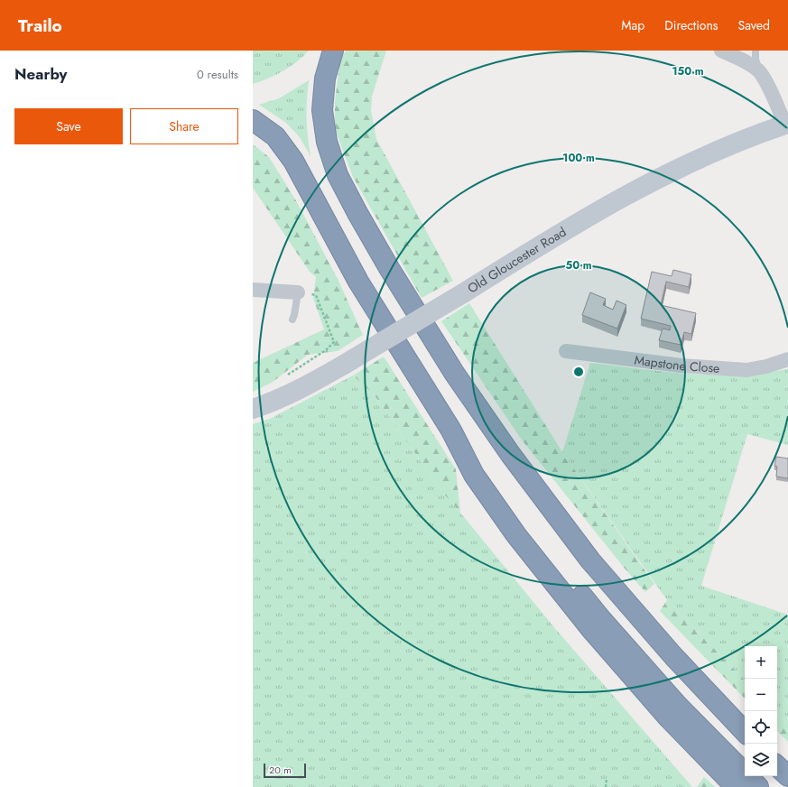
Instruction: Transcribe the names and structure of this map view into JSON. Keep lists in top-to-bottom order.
{
  "streets": {
    "main road": ["Old Gloucester Road"],
    "street": ["Mapstone Close"]
  },
  "scale_bar": "20 m",
  "page": {
    "header": "Trailo",
    "nav": ["Map", "Directions", "Saved"],
    "heading": ["Nearby", "0 results"],
    "buttons": ["Save", "Share"],
    "map_buttons": ["+", "−"],
    "scale": "20 m"
  },
  "rings": ["150 m", "100 m", "50 m"]
}
